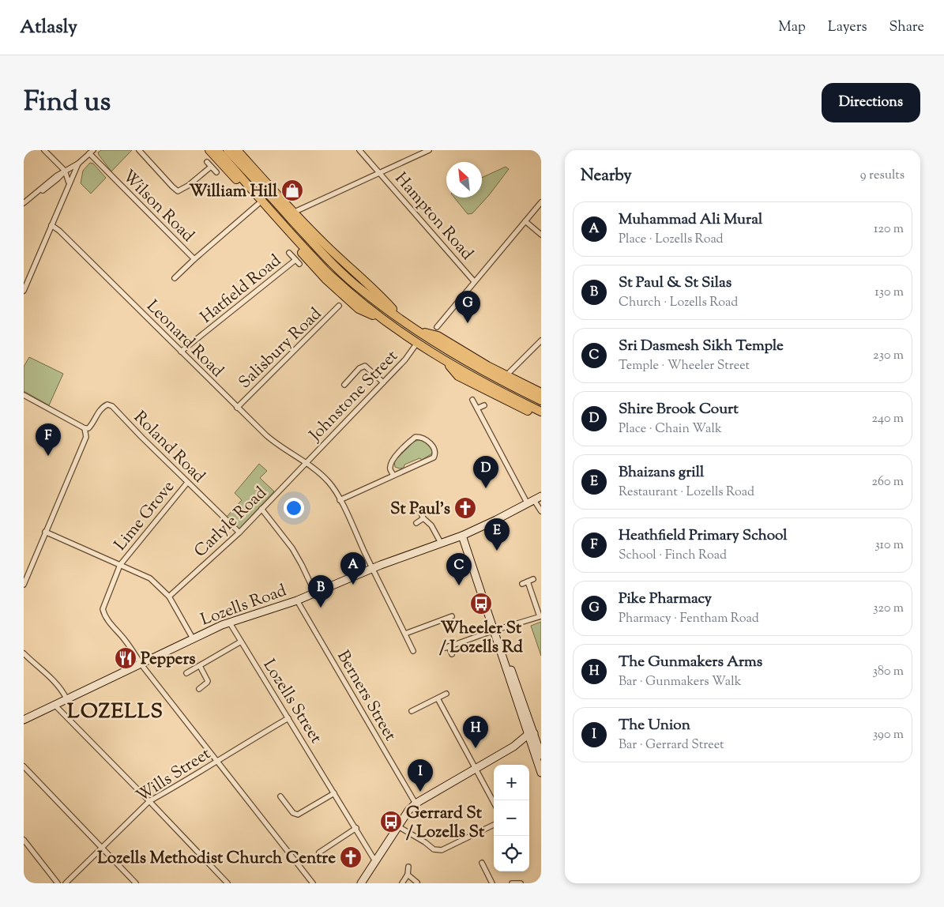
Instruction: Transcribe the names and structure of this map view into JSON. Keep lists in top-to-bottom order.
{
  "streets": {
    "main road": ["Lozells Road"],
    "street": [
      "Wilson Road",
      "Hampton Road",
      "Hatfield Road",
      "Leonard Road",
      "Salisbury Road",
      "Johnstone Street",
      "Roland Road",
      "Lime Grove",
      "Carlyle Road",
      "Berners Street",
      "Lozells Street",
      "Wills Street"
    ]
  },
  "crossings": [
    ["Hatfield Road", "Leonard Road"],
    ["Leonard Road", "Salisbury Road"],
    ["Leonard Road", "Johnstone Street"],
    ["Leonard Road", "Carlyle Road"],
    ["Leonard Road", "Lozells Road"],
    ["Johnstone Street", "Carlyle Road"],
    ["Roland Road", "Lime Grove"],
    ["Roland Road", "Carlyle Road"],
    ["Lime Grove", "Lozells Road"],
    ["Lozells Road", "Berners Street"],
    ["Lozells Road", "Lozells Street"],
    ["Lozells Street", "Wills Street"]
  ],
  "districts": ["LOZELLS"],
  "places": {
    "shop": ["William Hill"],
    "church": ["St Paul's", "Lozells Methodist Church Centre"],
    "bus stop": ["Wheeler St / Lozells Rd", "Gerrard St / Lozells St"],
    "restaurant": ["Peppers"]
  },
  "north": "top left",
  "page": {
    "header": "Atlasly",
    "nav": ["Map", "Layers", "Share"],
    "title": "Find us",
    "buttons": "Directions",
    "heading": ["Nearby", "9 results"],
    "list": [
      {
        "mark": "A",
        "name": "Muhammad Ali Mural",
        "note": "Place · Lozells Road",
        "value": "120 m"
      },
      {
        "mark": "B",
        "name": "St Paul & St Silas",
        "note": "Church · Lozells Road",
        "value": "130 m"
      },
      {
        "mark": "C",
        "name": "Sri Dasmesh Sikh Temple",
        "note": "Temple · Wheeler Street",
        "value": "230 m"
      },
      {
        "mark": "D",
        "name": "Shire Brook Court",
        "note": "Place · Chain Walk",
        "value": "240 m"
      },
      {
        "mark": "E",
        "name": "Bhaizans grill",
        "note": "Restaurant · Lozells Road",
        "value": "260 m"
      },
      {
        "mark": "F",
        "name": "Heathfield Primary School",
        "note": "School · Finch Road",
        "value": "310 m"
      },
      {
        "mark": "G",
        "name": "Pike Pharmacy",
        "note": "Pharmacy · Fentham Road",
        "value": "320 m"
      },
      {
        "mark": "H",
        "name": "The Gunmakers Arms",
        "note": "Bar · Gunmakers Walk",
        "value": "380 m"
      },
      {
        "mark": "I",
        "name": "The Union",
        "note": "Bar · Gerrard Street",
        "value": "390 m"
      }
    ],
    "pins": [
      "G",
      "F",
      "D",
      "E",
      "A",
      "C",
      "B",
      "H",
      "I"
    ],
    "map_buttons": ["+", "−"]
  }
}
